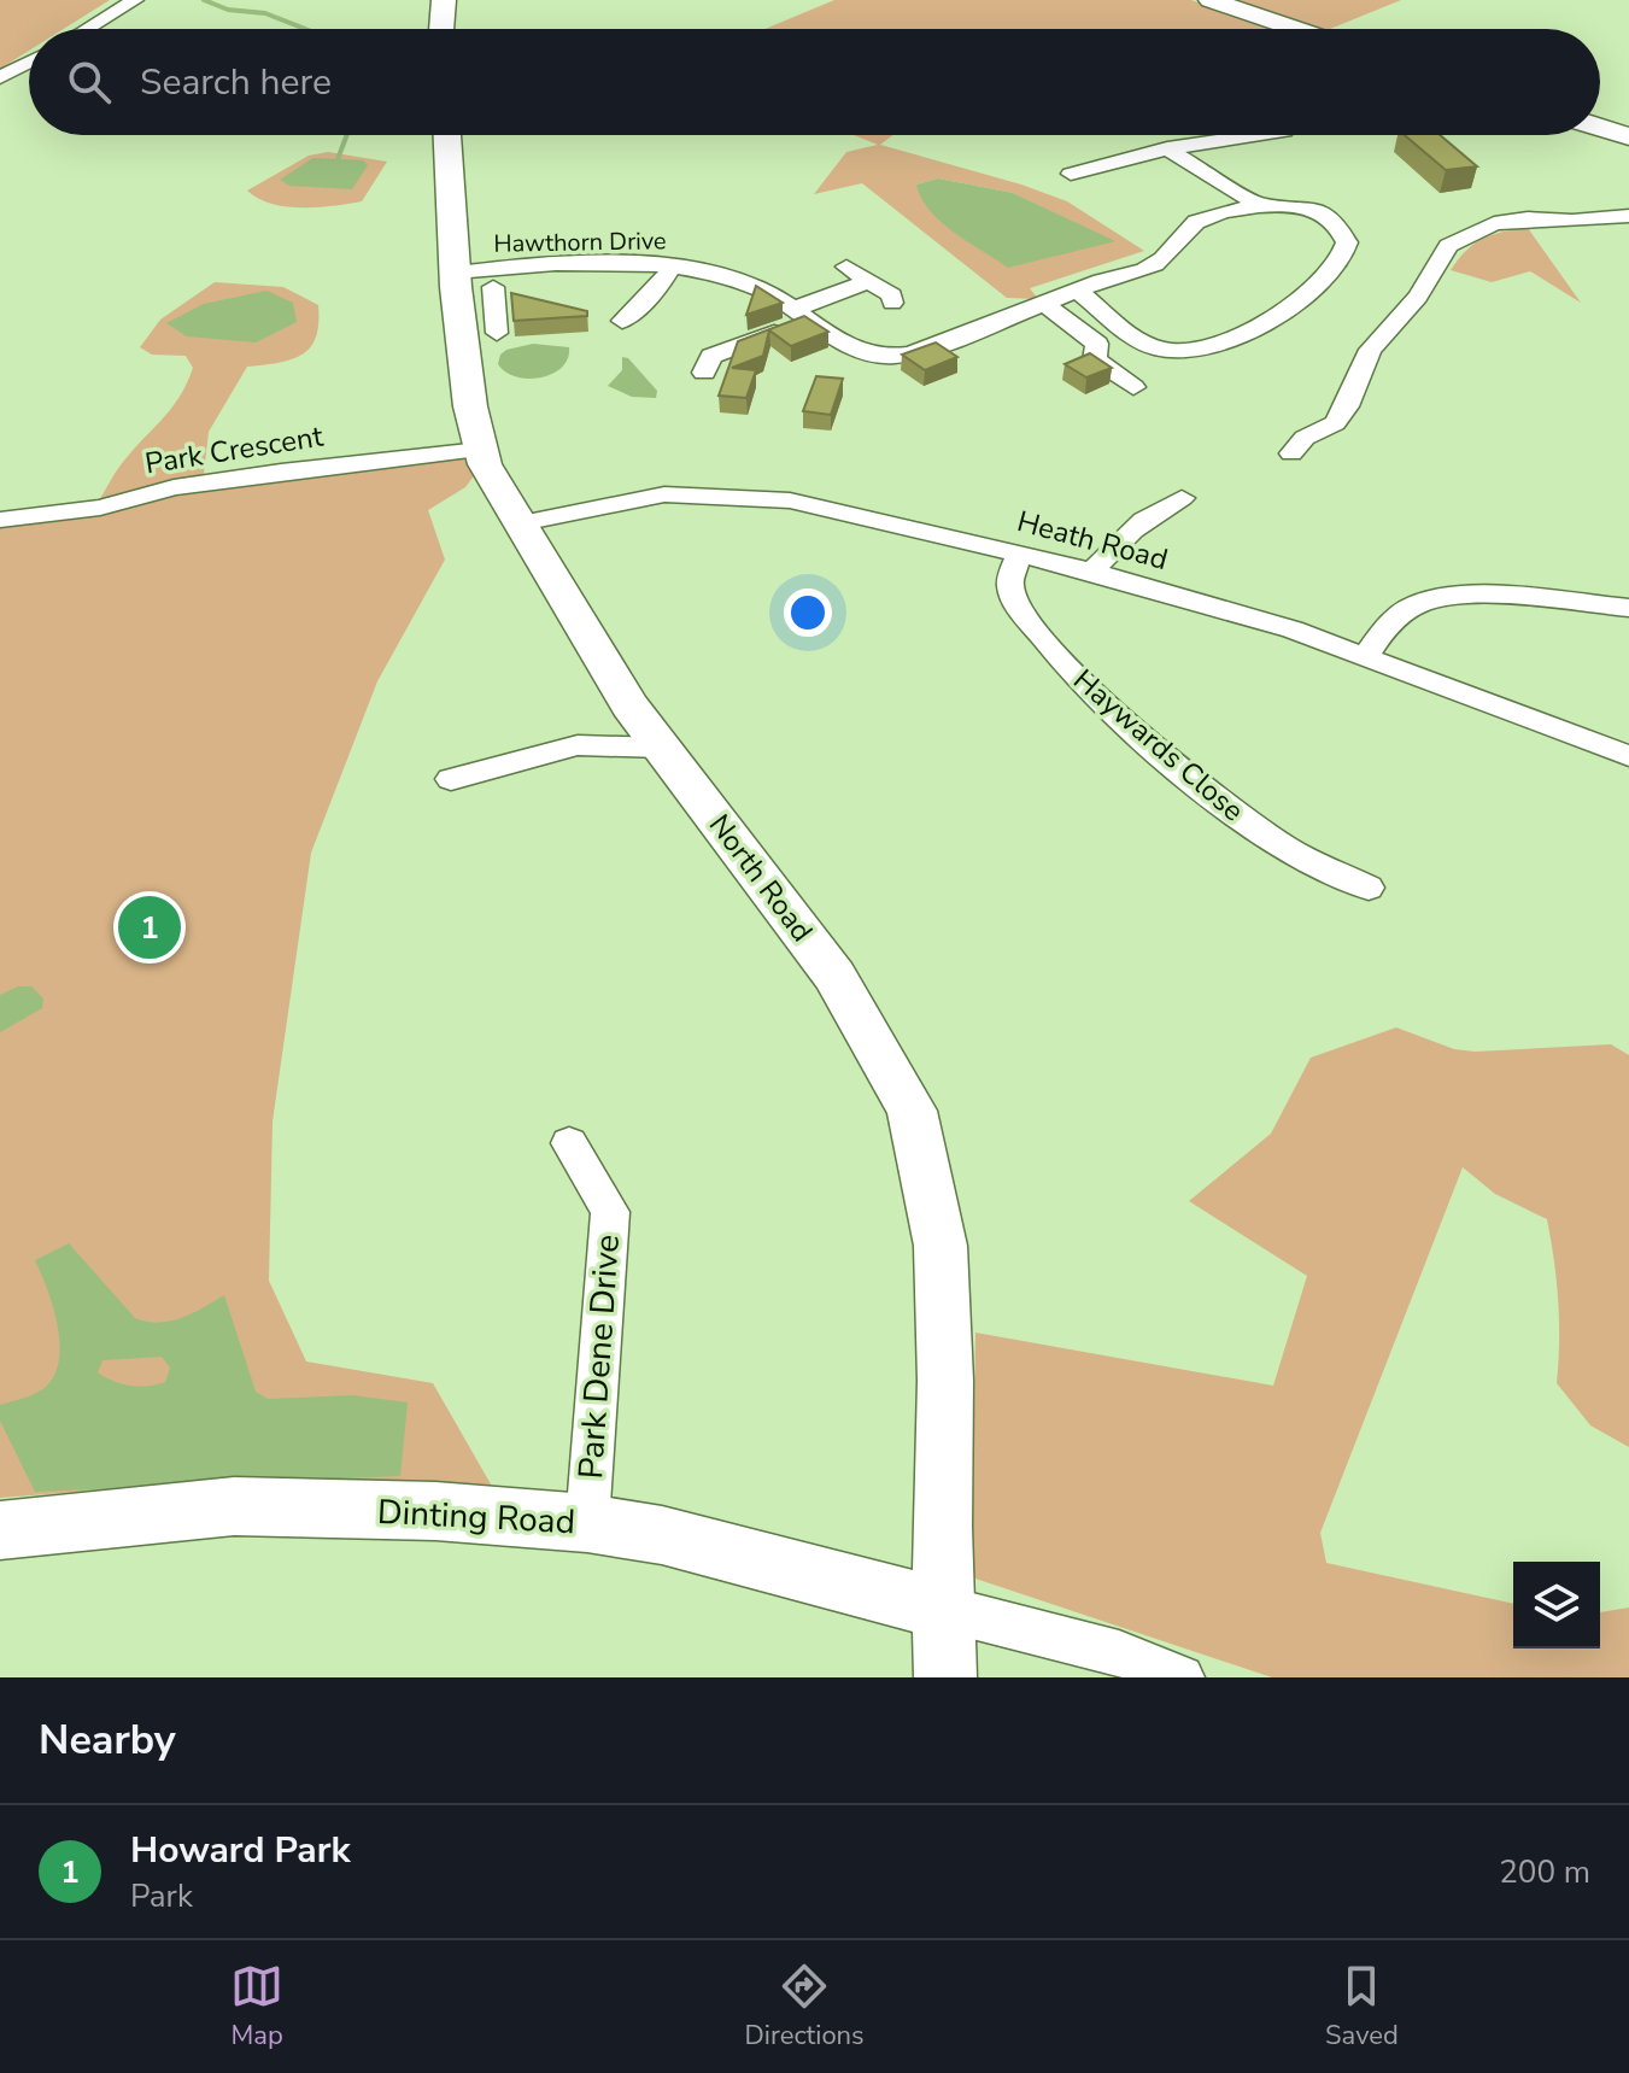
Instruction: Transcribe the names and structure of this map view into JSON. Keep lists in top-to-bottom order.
{
  "streets": {
    "street": [
      "Hawthorn Drive",
      "Park Crescent",
      "Heath Road",
      "Haywards Close",
      "North Road",
      "Park Dene Drive",
      "Dinting Road"
    ]
  },
  "crossings": [
    ["Hawthorn Drive", "North Road"],
    ["Park Crescent", "North Road"],
    ["Heath Road", "Haywards Close"],
    ["Heath Road", "North Road"],
    ["North Road", "Dinting Road"],
    ["Park Dene Drive", "Dinting Road"]
  ],
  "page": {
    "search": "Search here",
    "pins": "1",
    "heading": "Nearby",
    "list": [
      {
        "mark": "1",
        "name": "Howard Park",
        "note": "Park",
        "value": "200 m"
      }
    ],
    "nav": ["Map", "Directions", "Saved"]
  }
}
